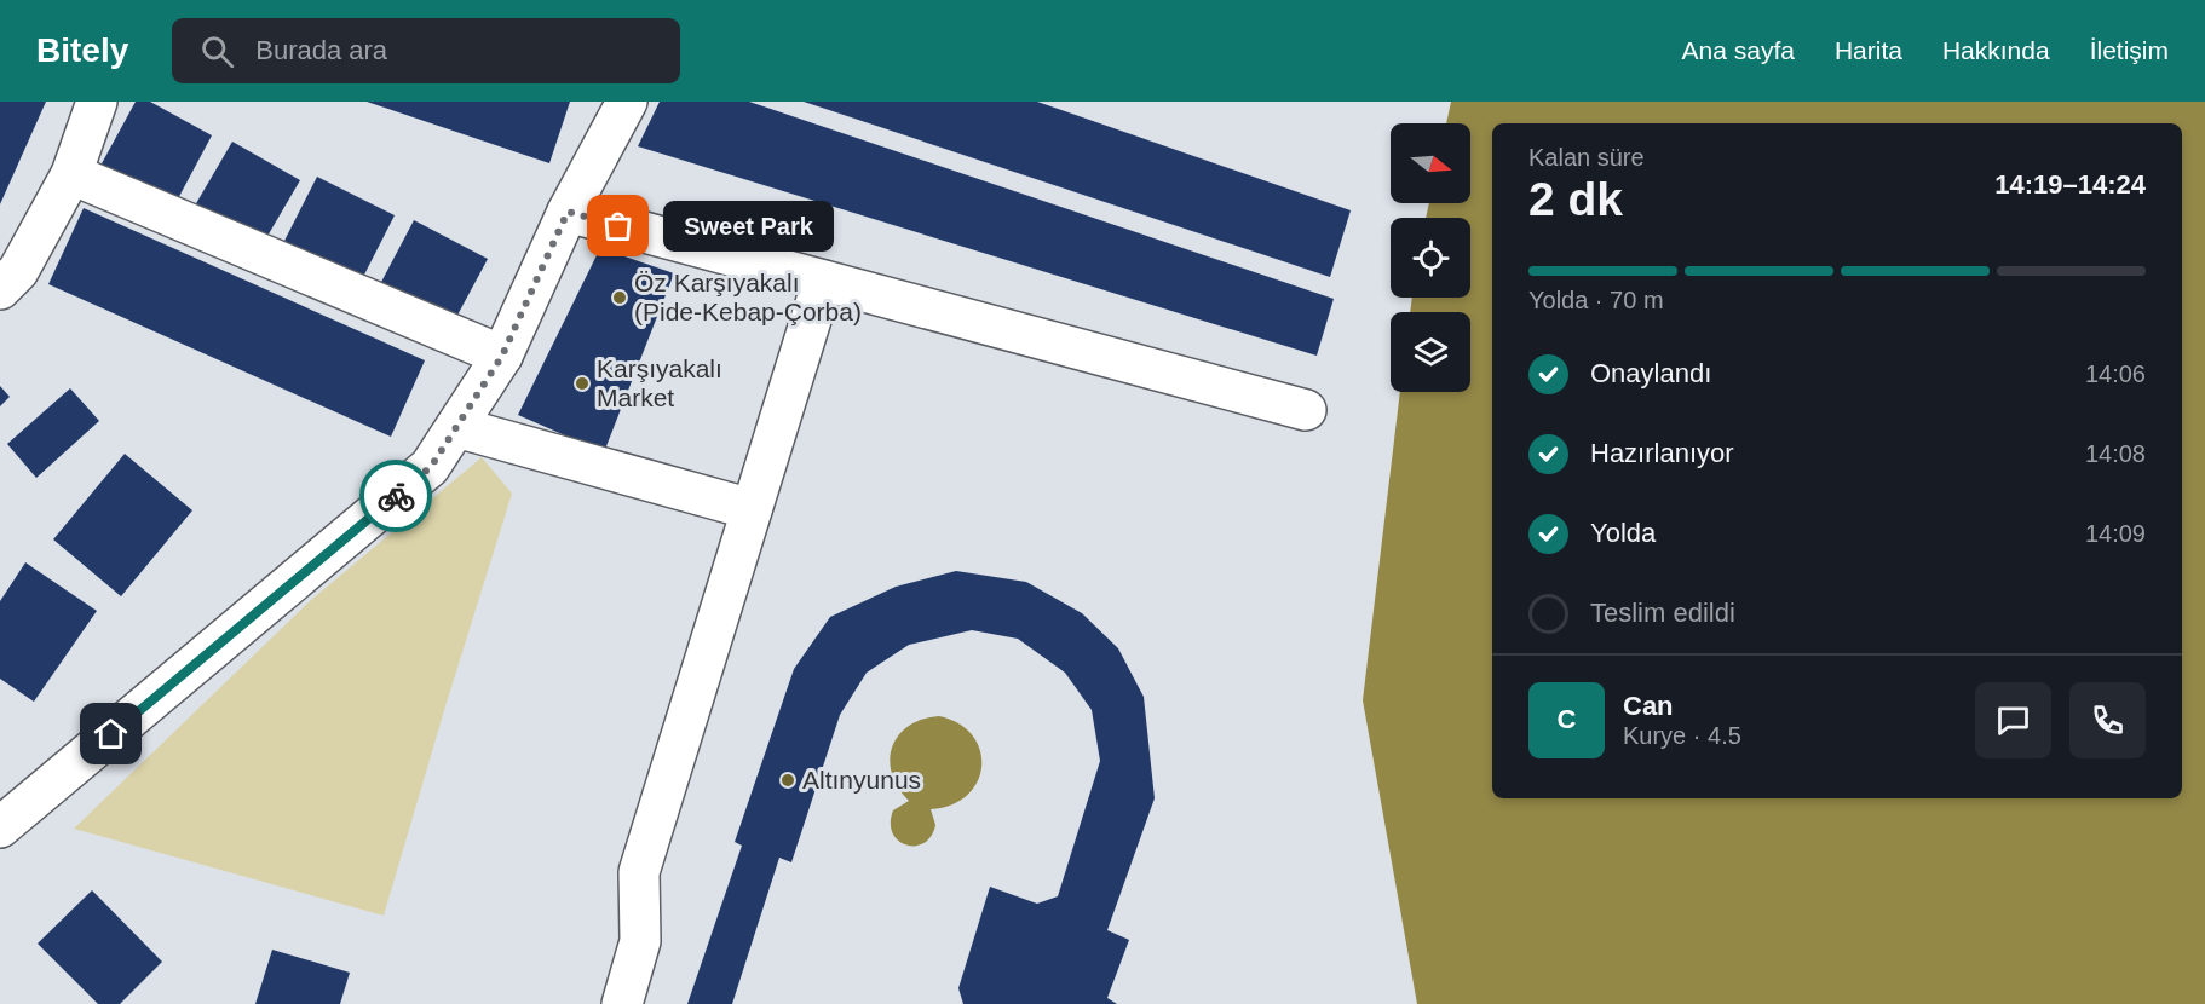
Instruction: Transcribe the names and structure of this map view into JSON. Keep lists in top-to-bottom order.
{
  "places": [
    "Sweet Park",
    "Öz Karşıyakalı (Pide-Kebap-Çorba)",
    "Karşıyakalı Market",
    "Altınyunus"
  ],
  "north": "right",
  "page": {
    "header": "Bitely",
    "search": "Burada ara",
    "nav": [
      "Ana sayfa",
      "Harita",
      "Hakkında",
      "İletişim"
    ],
    "heading": ["2 dk", "Kalan süre", "14:19–14:24"],
    "panel": ["Can", "Kurye · 4.5"],
    "bubble": "Sweet Park",
    "bar": "Yolda · 70 m",
    "list": [
      ["Onaylandı", "14:06"],
      ["Hazırlanıyor", "14:08"],
      ["Yolda", "14:09"],
      "Teslim edildi"
    ],
    "round": "C"
  }
}
